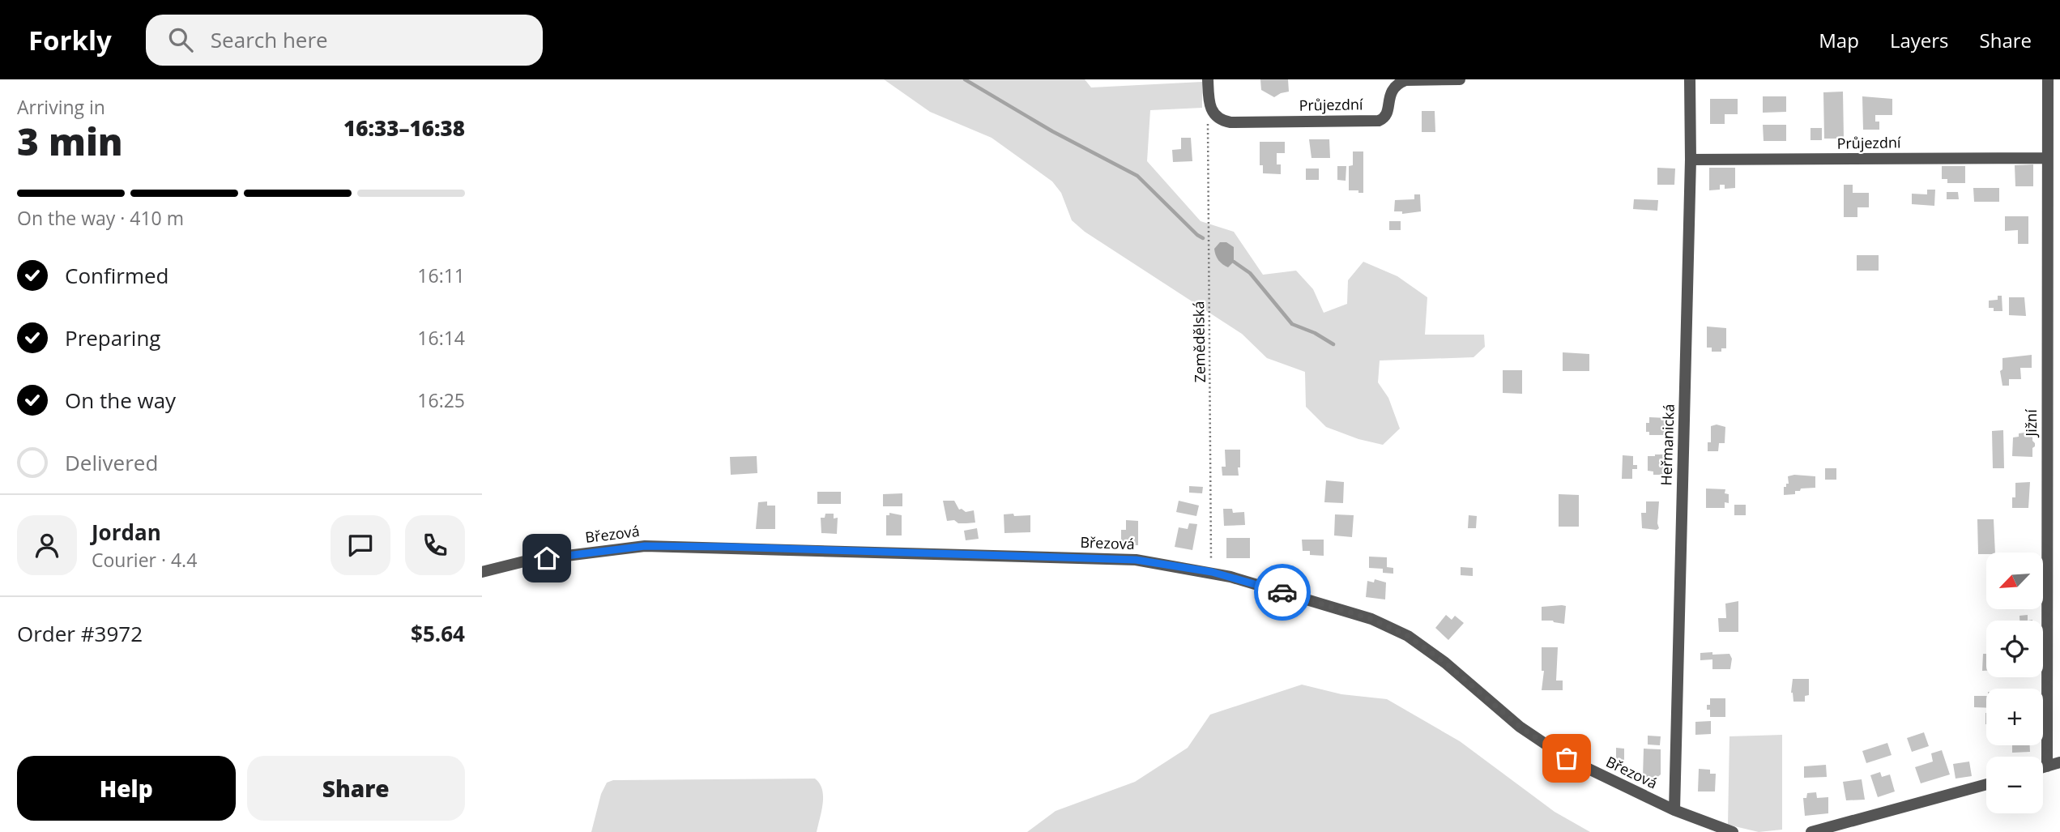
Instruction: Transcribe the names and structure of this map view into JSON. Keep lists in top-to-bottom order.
{
  "streets": {
    "street": [
      "Průjezdní",
      "Jižní",
      "Heřmanická",
      "Březová"
    ],
    "path": ["Zemědělská"]
  },
  "crossings": [
    ["Průjezdní", "Zemědělská"],
    ["Průjezdní", "Jižní"],
    ["Průjezdní", "Heřmanická"],
    ["Zemědělská", "Březová"],
    ["Heřmanická", "Březová"]
  ],
  "north": "bottom left",
  "page": {
    "header": "Forkly",
    "search": "Search here",
    "nav": ["Map", "Layers", "Share"],
    "heading": ["3 min", "Arriving in", "16:33–16:38"],
    "panel": [
      "Jordan",
      "Courier · 4.4",
      "Order #3972",
      "$5.64"
    ],
    "bar": "On the way · 410 m",
    "list": [
      ["Confirmed", "16:11"],
      ["Preparing", "16:14"],
      ["On the way", "16:25"],
      "Delivered"
    ],
    "map_buttons": ["+", "−"],
    "buttons": ["Help", "Share"]
  }
}
